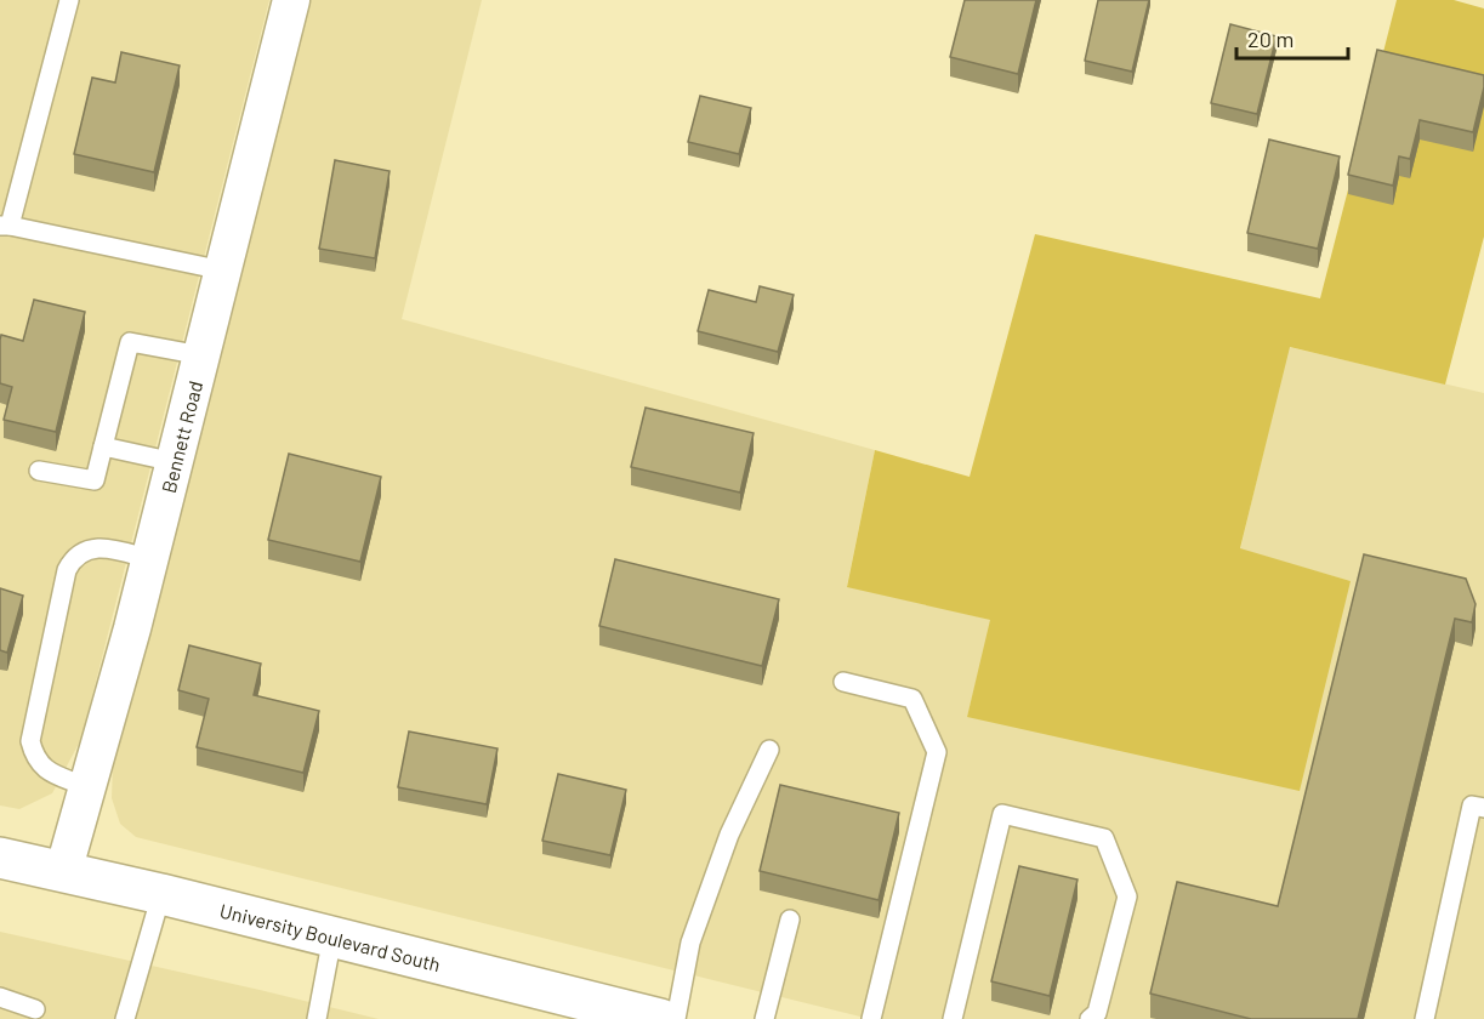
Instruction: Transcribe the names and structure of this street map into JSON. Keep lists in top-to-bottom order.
{
  "streets": {
    "main road": ["University Boulevard South"],
    "street": ["Bennett Road"]
  },
  "crossings": [
    ["Bennett Road", "University Boulevard South"]
  ],
  "scale_bar": "20 m"
}
